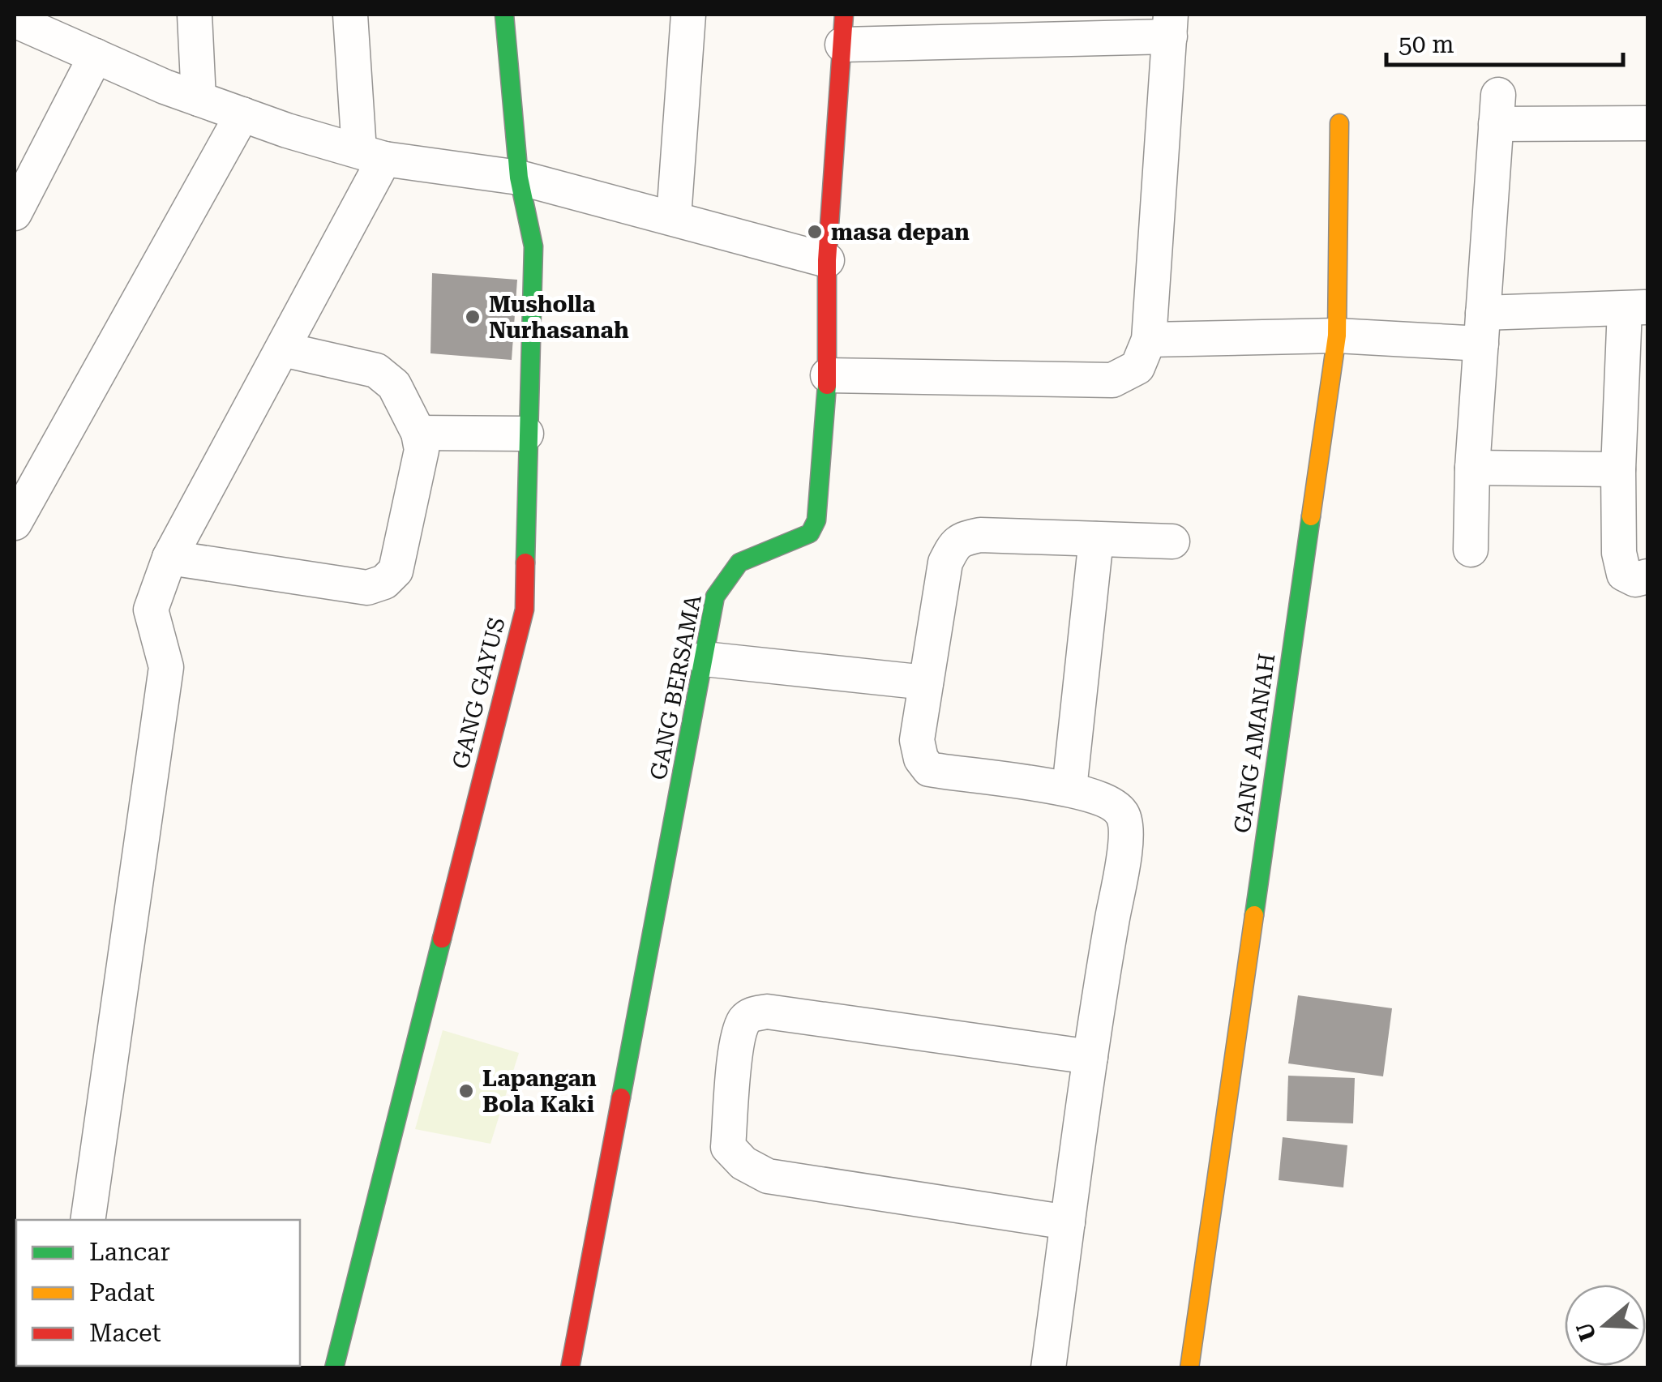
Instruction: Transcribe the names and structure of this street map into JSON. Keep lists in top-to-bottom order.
{
  "streets": {
    "street": ["GANG BERSAMA", "GANG GAYUS", "GANG AMANAH"]
  },
  "places": ["masa depan", "Musholla Nurhasanah", "Lapangan Bola Kaki"],
  "legend": ["Lancar", "Padat", "Macet"],
  "scale_bar": "50 m",
  "north": "left"
}
